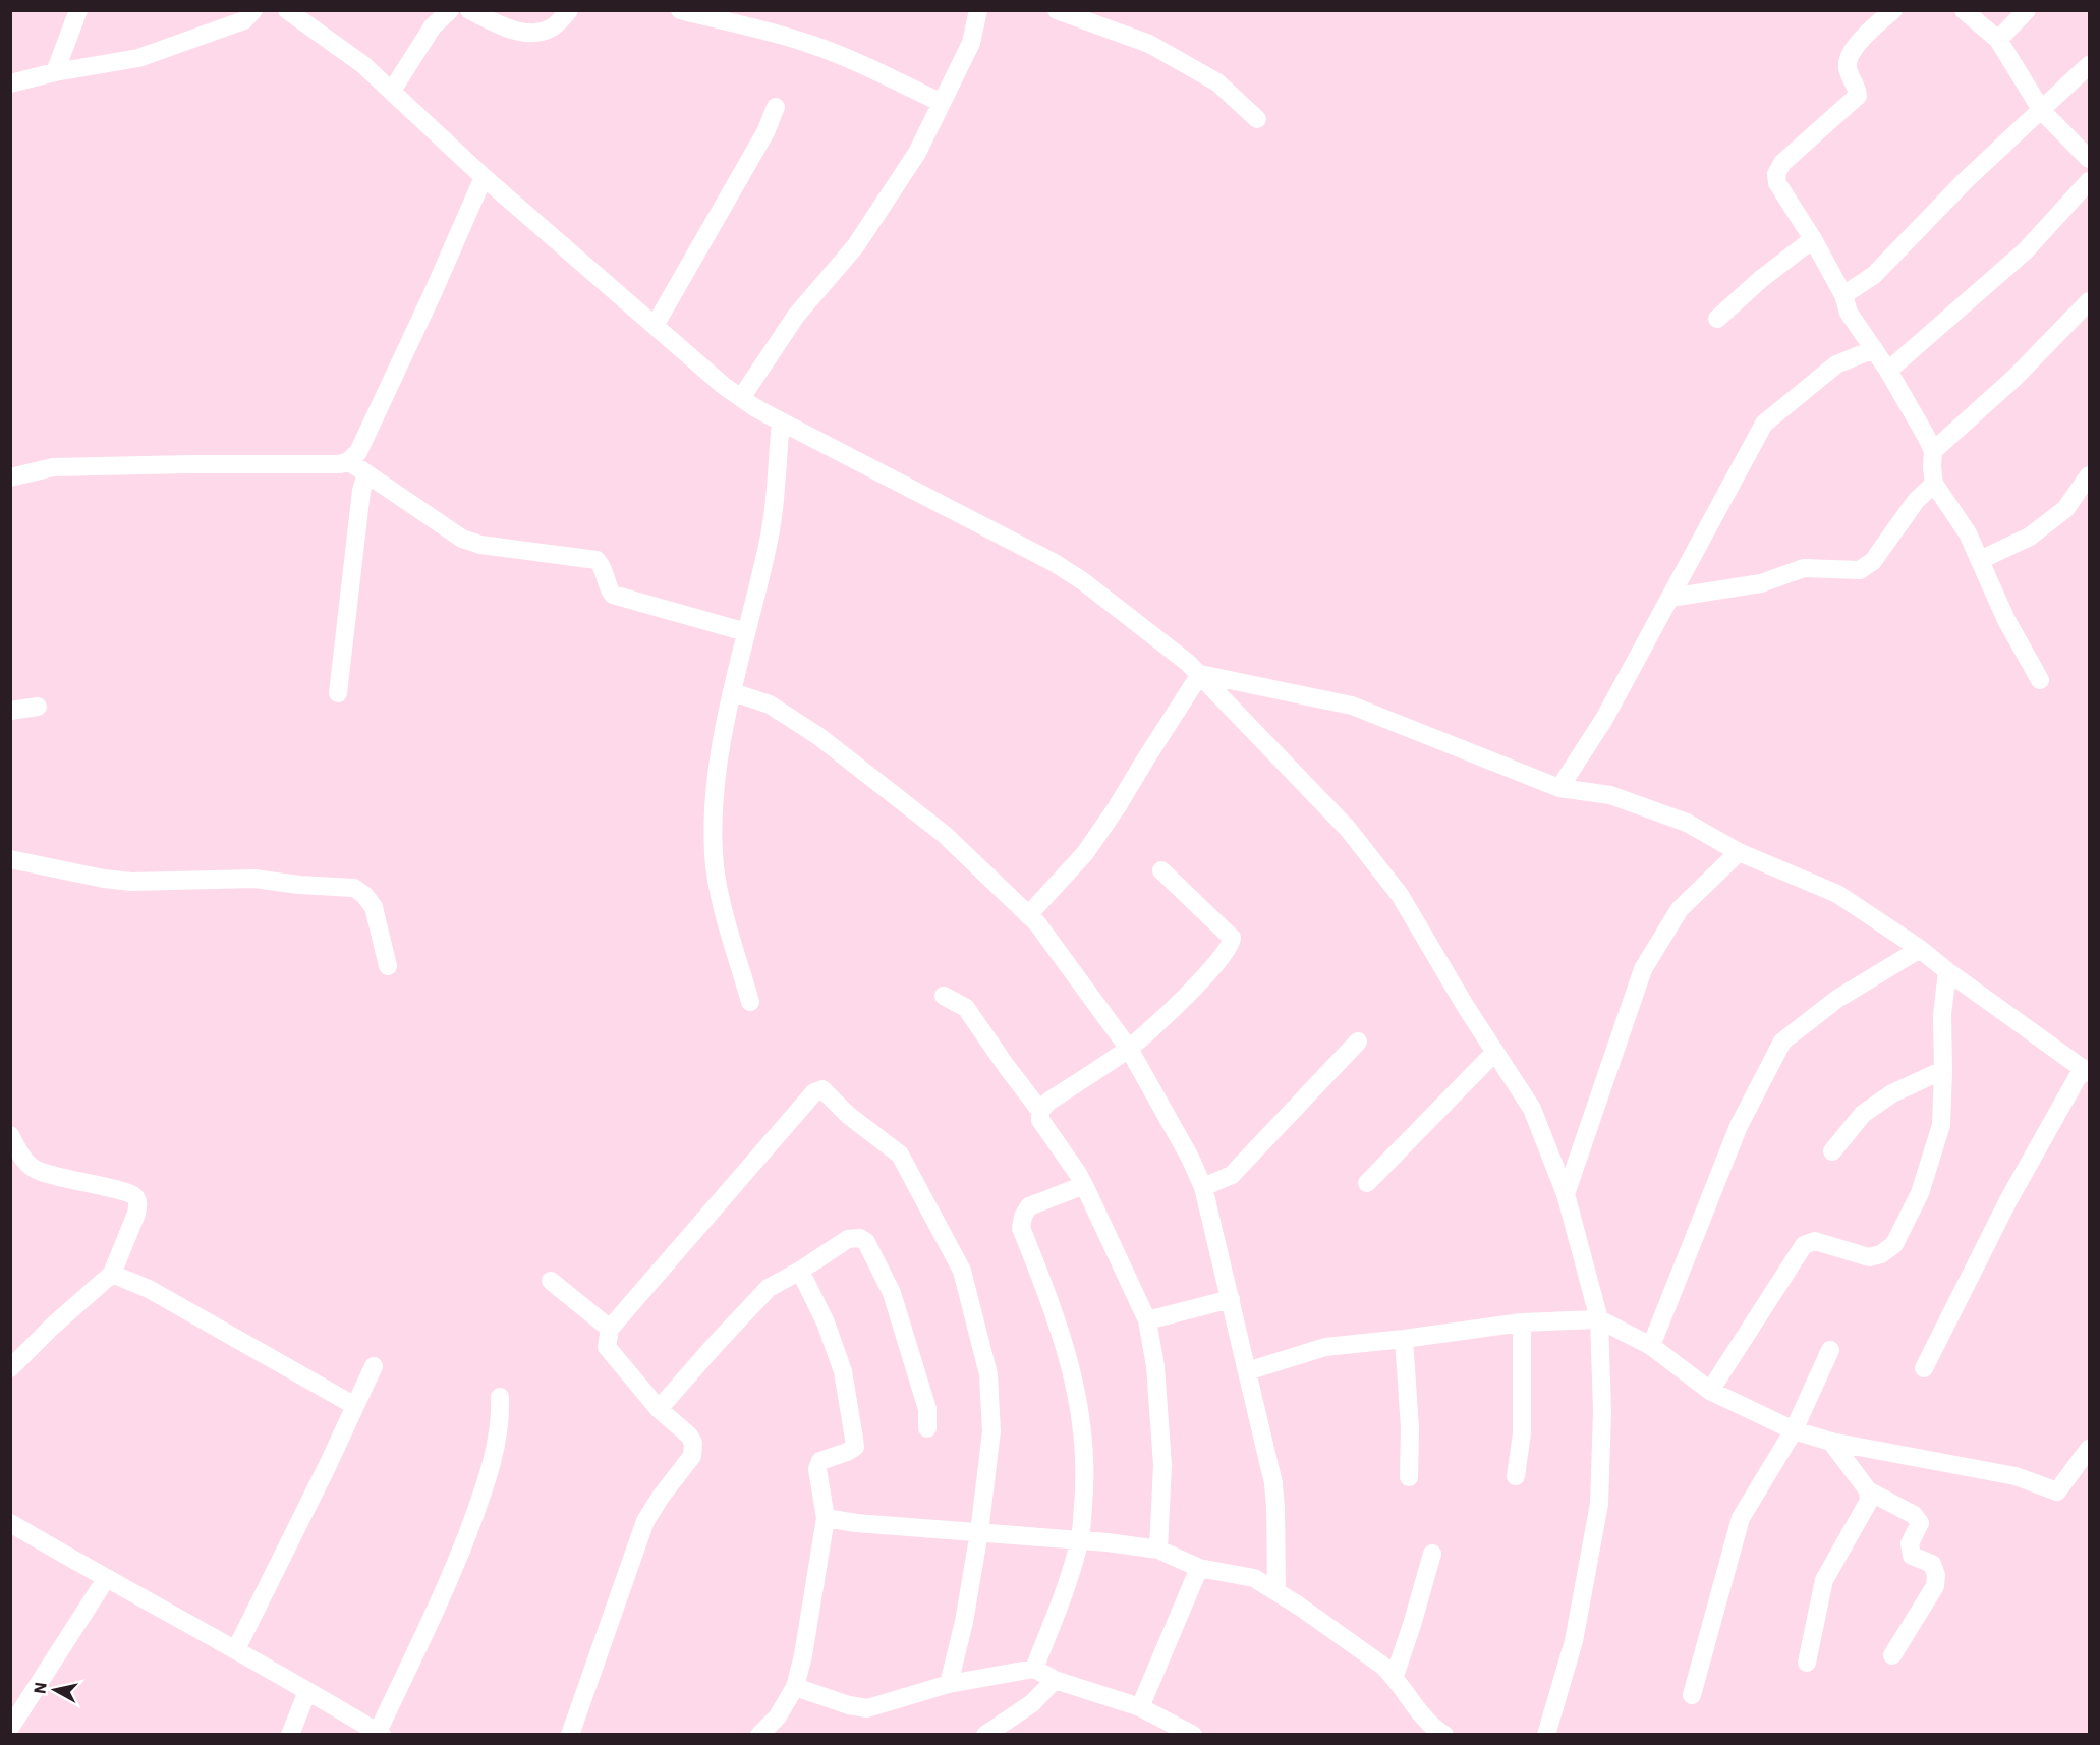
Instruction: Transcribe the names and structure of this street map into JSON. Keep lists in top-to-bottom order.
{
  "north": "left"
}
